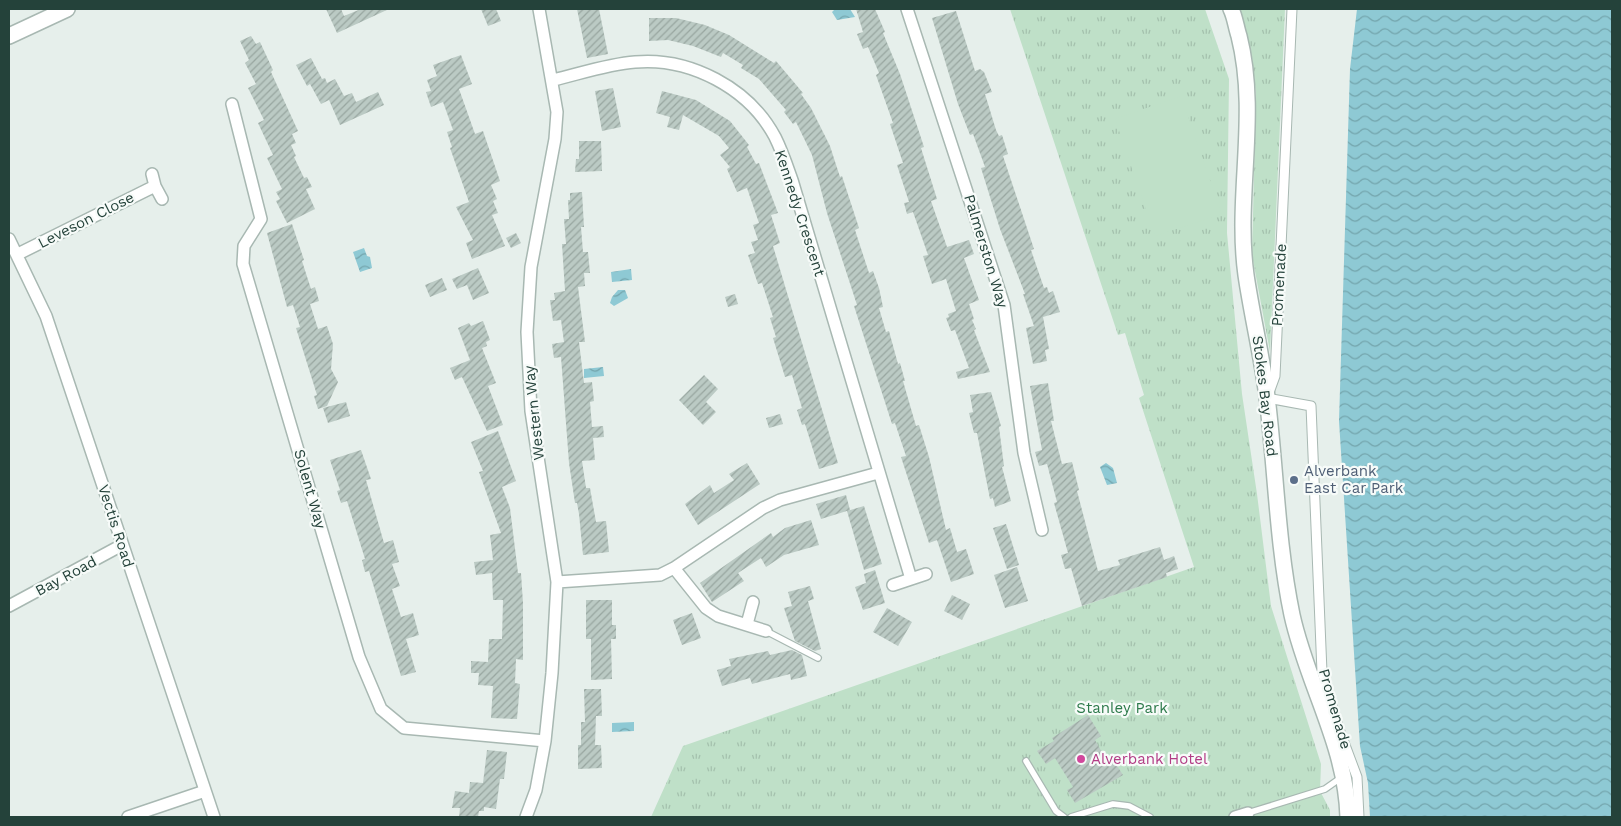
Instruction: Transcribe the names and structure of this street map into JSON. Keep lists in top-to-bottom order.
{
  "streets": {
    "street": [
      "Kennedy Crescent",
      "Leveson Close",
      "Palmerston Way",
      "Promenade",
      "Stokes Bay Road",
      "Western Way",
      "Solent Way",
      "Vectis Road",
      "Bay Road"
    ]
  },
  "crossings": [
    ["Kennedy Crescent", "Western Way"],
    ["Leveson Close", "Vectis Road"],
    ["Promenade", "Stokes Bay Road"],
    ["Western Way", "Solent Way"],
    ["Vectis Road", "Bay Road"]
  ],
  "parks": ["Stanley Park"],
  "places": ["Alverbank East Car Park", "Alverbank Hotel"]
}
